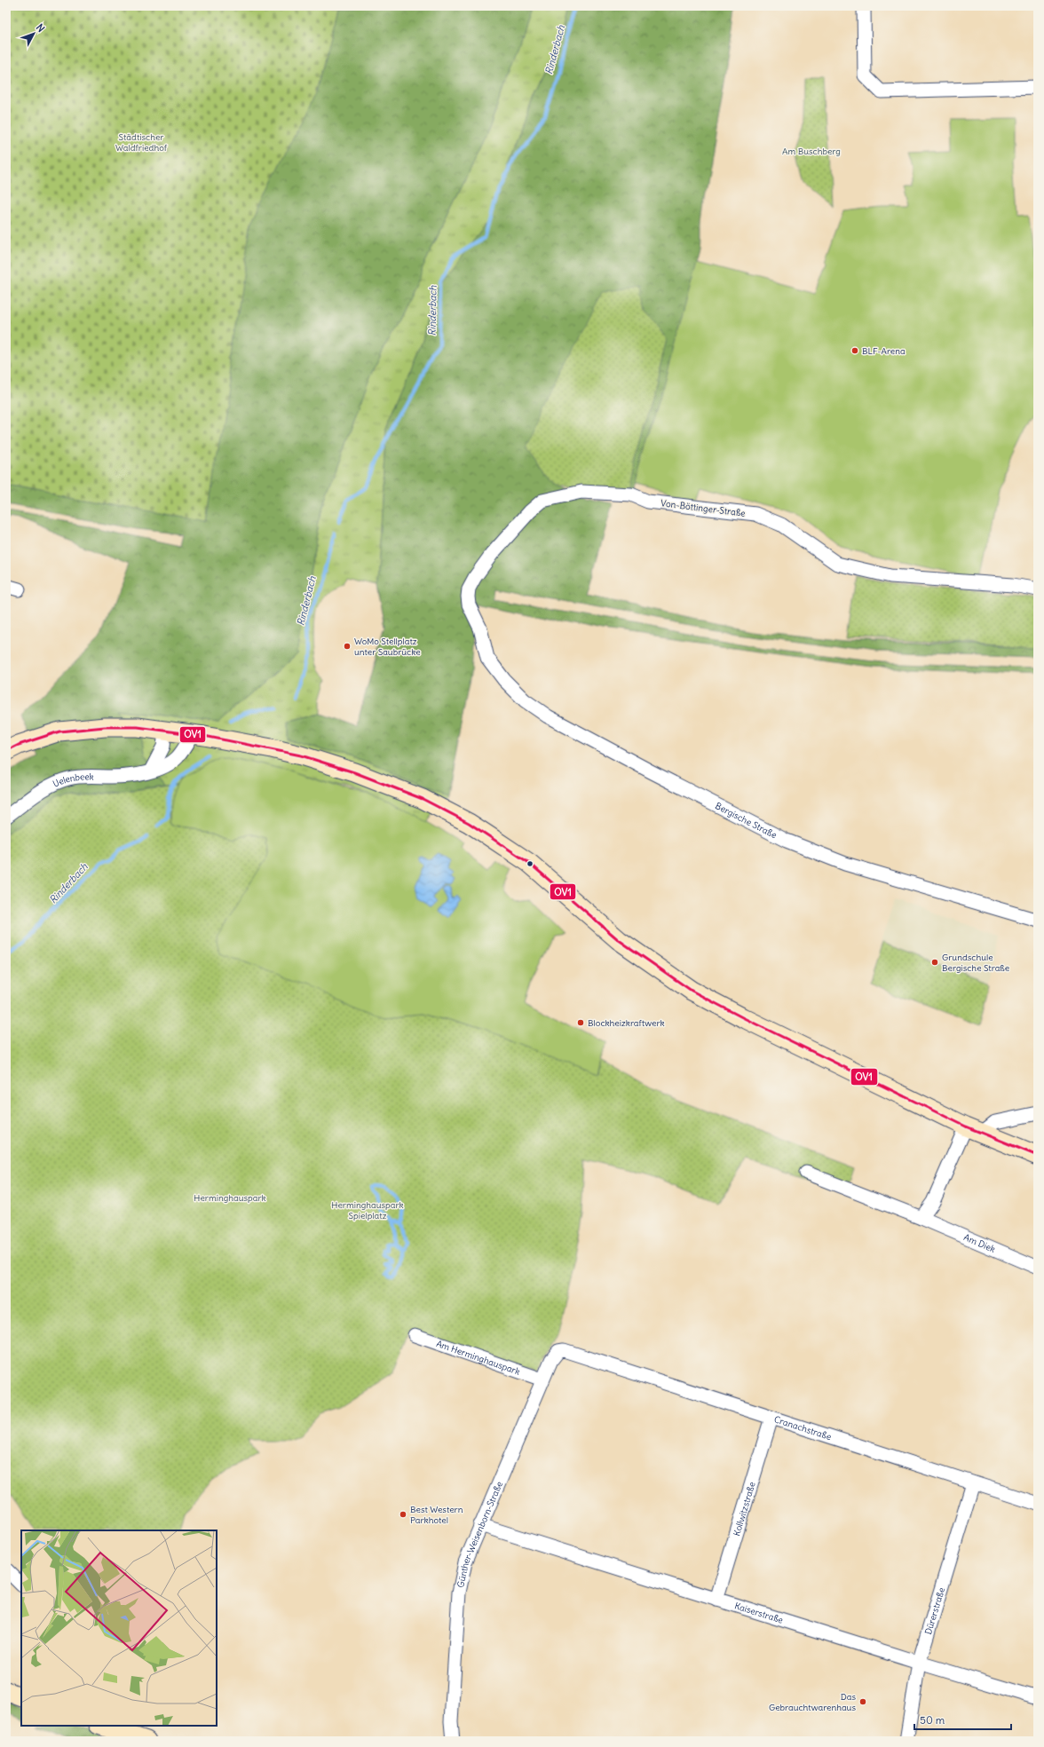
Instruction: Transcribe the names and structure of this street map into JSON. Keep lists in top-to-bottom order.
{
  "streets": {
    "street": [
      "Von-Böttinger-Straße",
      "Uelenbeek",
      "Bergische Straße",
      "Am Diek",
      "Am Herminghauspark",
      "Cranachstraße",
      "Kollwitzstraße",
      "Günther-Weisenborn-Straße",
      "Dürerstraße",
      "Kaiserstraße"
    ]
  },
  "crossings": [
    ["Von-Böttinger-Straße", "Bergische Straße"],
    ["Am Herminghauspark", "Günther-Weisenborn-Straße"],
    ["Cranachstraße", "Kollwitzstraße"],
    ["Cranachstraße", "Günther-Weisenborn-Straße"],
    ["Cranachstraße", "Dürerstraße"],
    ["Kollwitzstraße", "Kaiserstraße"],
    ["Günther-Weisenborn-Straße", "Kaiserstraße"],
    ["Dürerstraße", "Kaiserstraße"]
  ],
  "water": ["Rinderbach"],
  "parks": [
    "Städtischer Waldfriedhof",
    "Am Buschberg",
    "Herminghauspark",
    "Herminghauspark Spielplatz"
  ],
  "places": [
    "BLF-Arena",
    "WoMo Stellplatz unter Saubrücke",
    "Grundschule Bergische Straße",
    "Blockheizkraftwerk",
    "Best Western Parkhotel",
    "Das Gebrauchtwarenhaus"
  ],
  "lines": ["transit line OV1"],
  "scale_bar": "50 m",
  "north": "top right"
}
